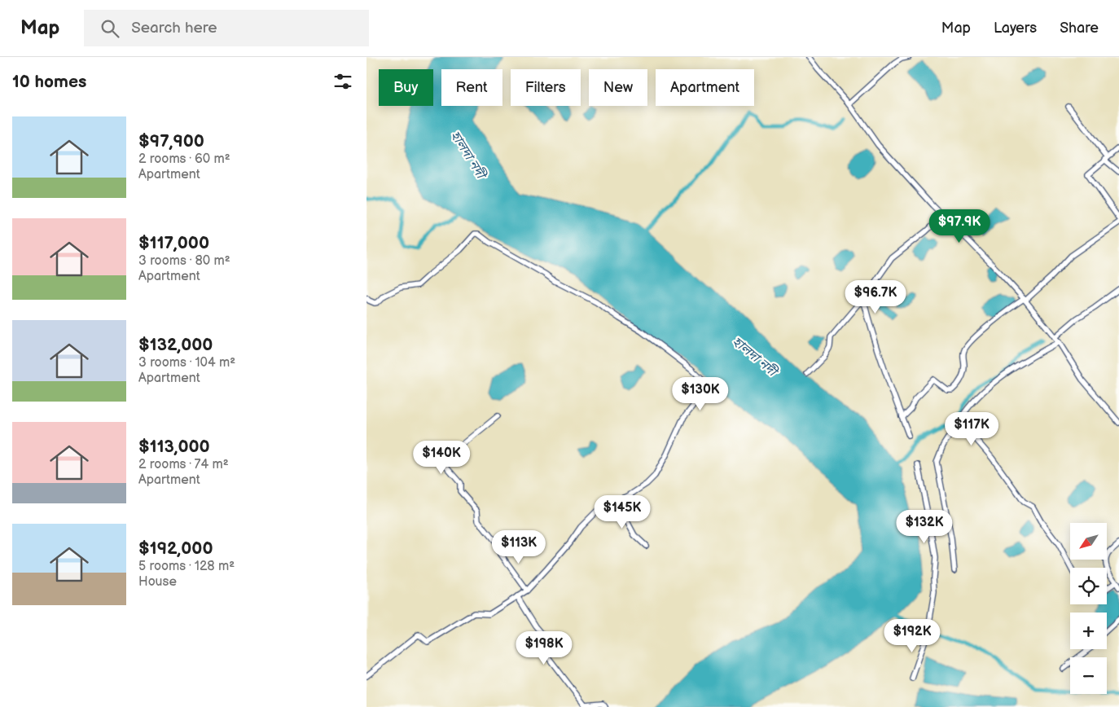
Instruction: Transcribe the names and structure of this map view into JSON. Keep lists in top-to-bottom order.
{
  "water": ["হালদা নদী"],
  "north": "bottom left",
  "page": {
    "header": "Map",
    "search": "Search here",
    "nav": ["Map", "Layers", "Share"],
    "heading": "10 homes",
    "chip": [
      "Buy",
      "Rent",
      "Filters",
      "New",
      "Apartment"
    ],
    "list": [
      {
        "name": "$97,900",
        "note": "2 rooms · 60 m² · Apartment"
      },
      {
        "name": "$117,000",
        "note": "3 rooms · 80 m² · Apartment"
      },
      {
        "name": "$132,000",
        "note": "3 rooms · 104 m² · Apartment"
      },
      {
        "name": "$113,000",
        "note": "2 rooms · 74 m² · Apartment"
      },
      {
        "name": "$192,000",
        "note": "5 rooms · 128 m² · House"
      }
    ],
    "price": [
      "$97.9K",
      "$96.7K",
      "$130K",
      "$117K",
      "$140K",
      "$145K",
      "$132K",
      "$113K",
      "$192K",
      "$198K"
    ],
    "map_buttons": ["+", "−"]
  }
}
